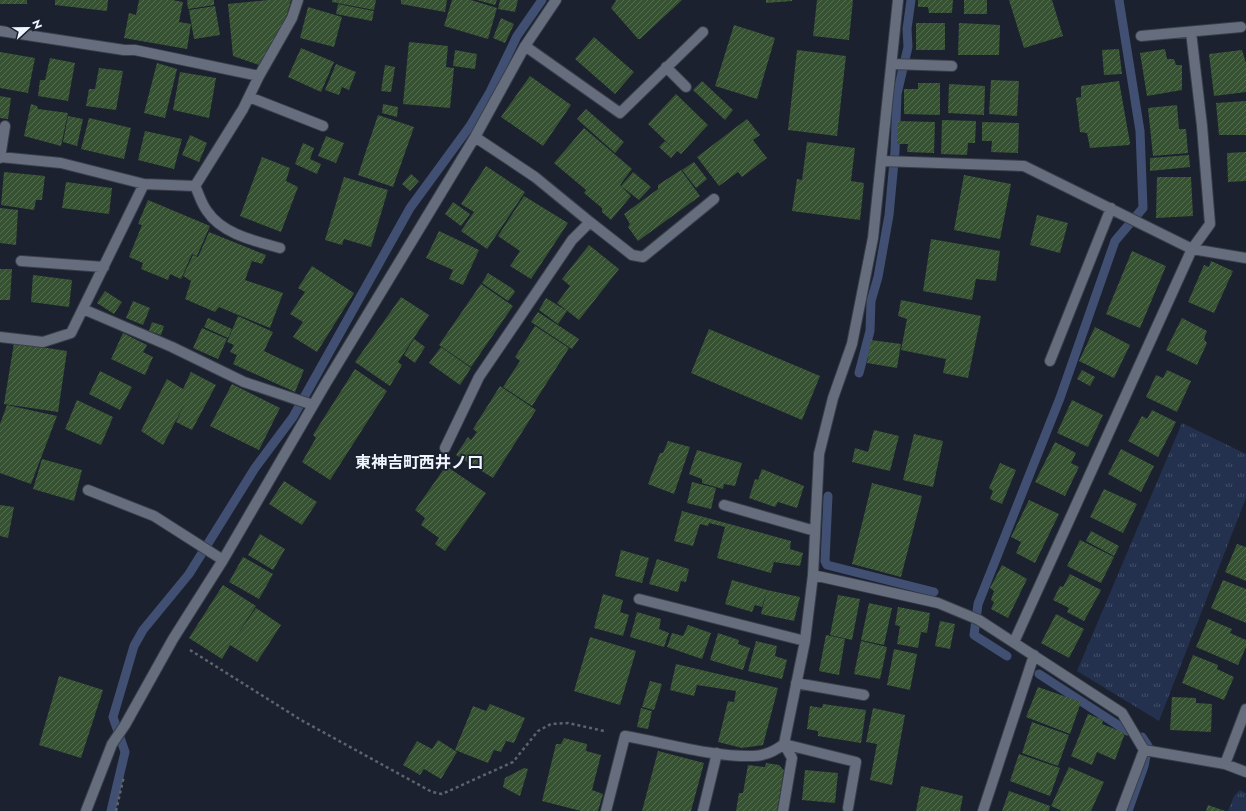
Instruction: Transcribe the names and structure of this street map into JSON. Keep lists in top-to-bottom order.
{
  "districts": ["東神吉町西井ノ口"],
  "north": "right"
}
